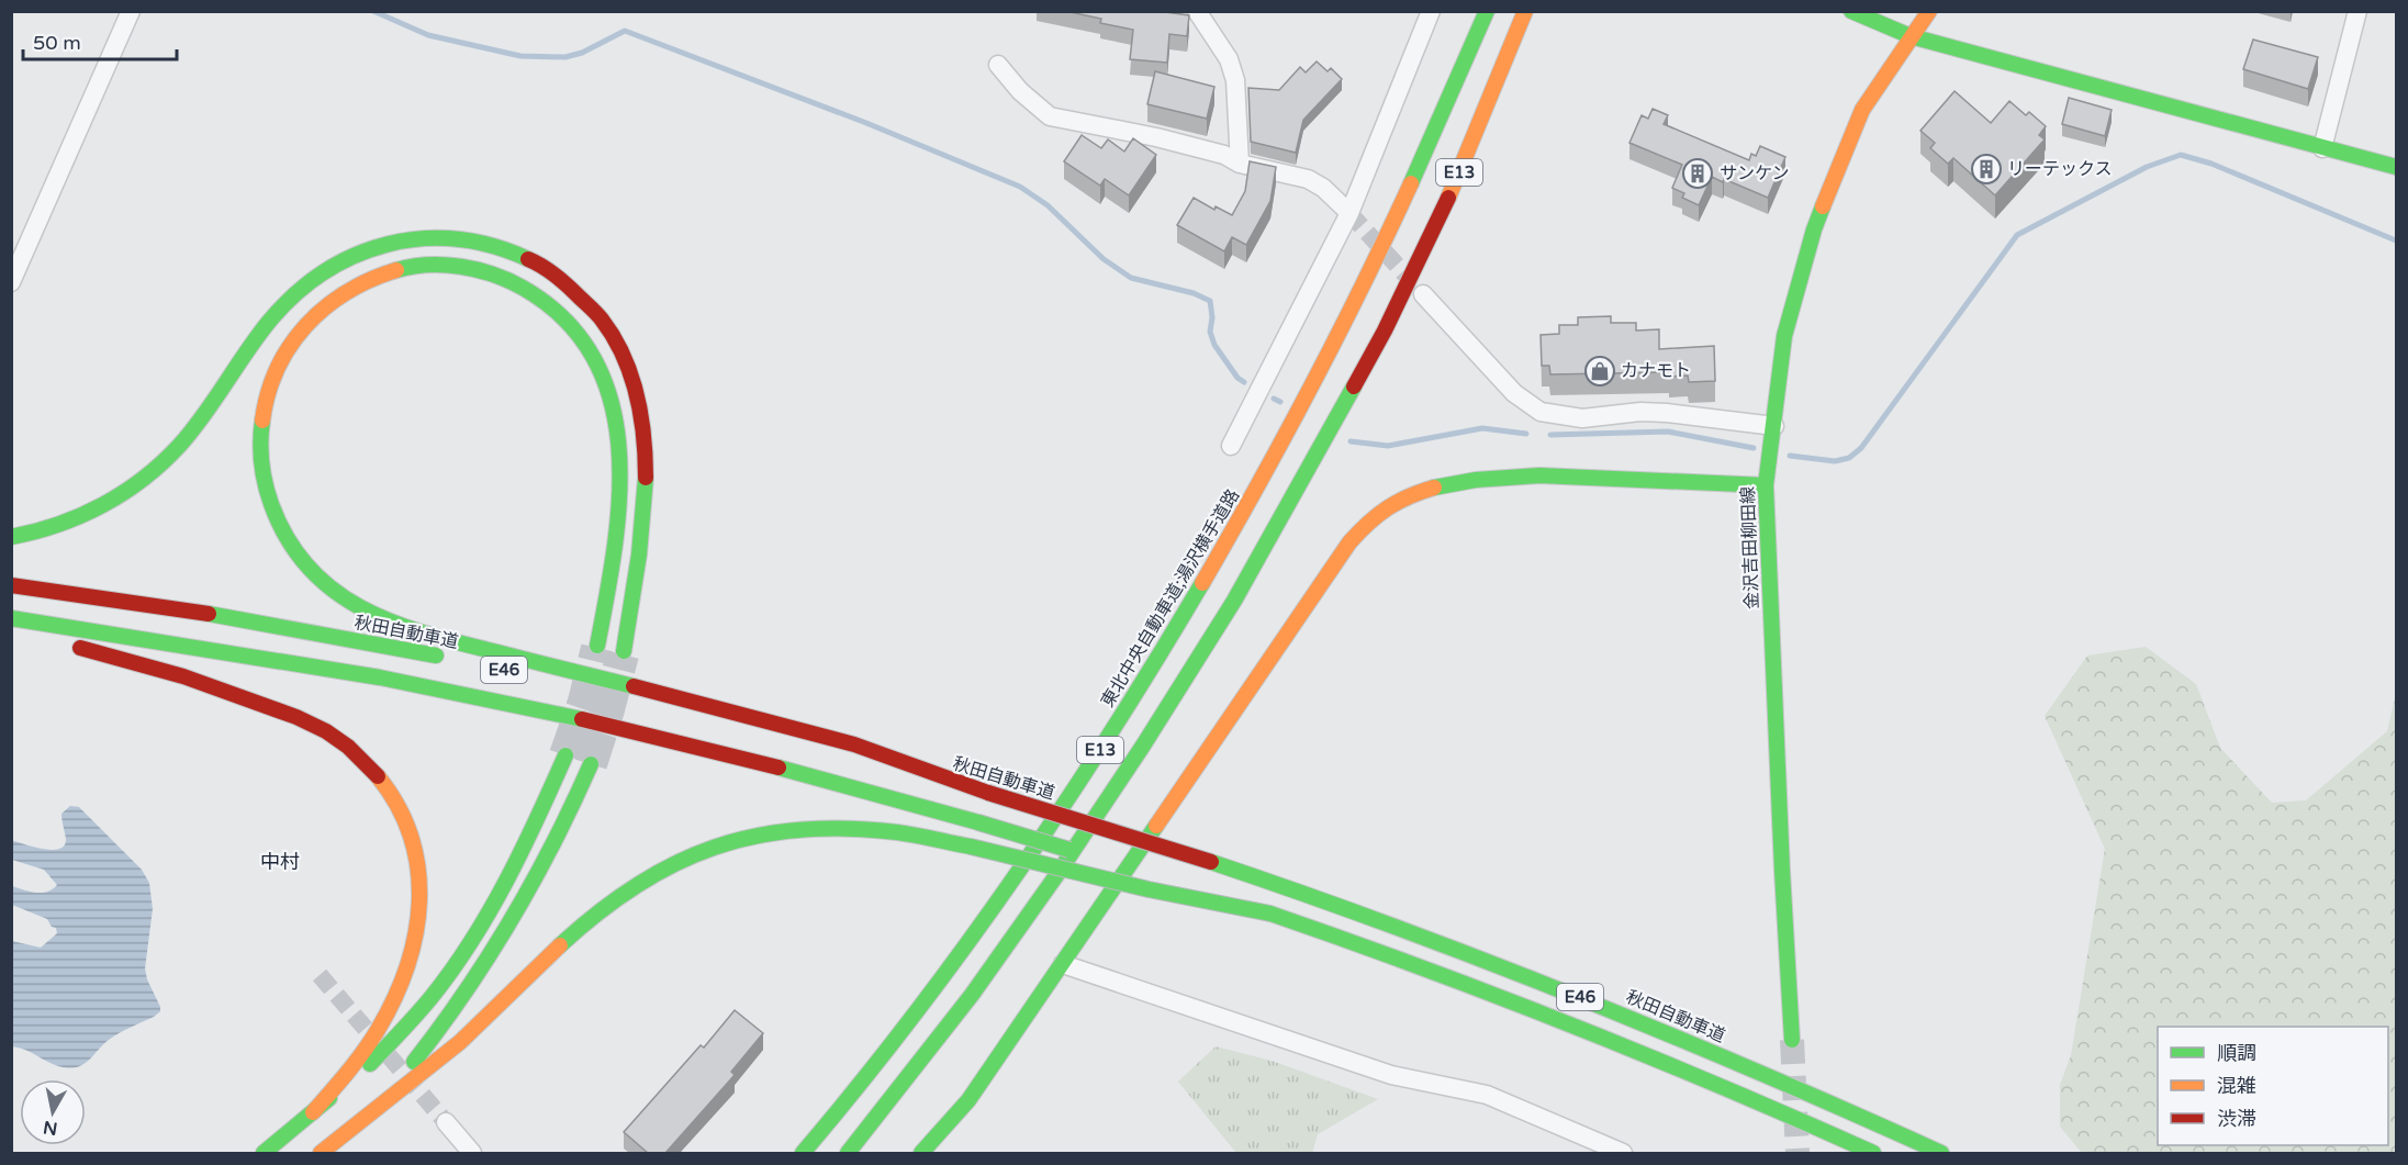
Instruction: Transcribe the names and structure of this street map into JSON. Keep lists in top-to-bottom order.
{
  "streets": {
    "main road": [
      "E13",
      "金沢吉田柳田線",
      "東北中央自動車道;湯沢横手道路",
      "秋田自動車道",
      "E46"
    ]
  },
  "districts": ["中村"],
  "places": {
    "building": ["リーテックス", "サンケン"],
    "shop": ["カナモト"]
  },
  "legend": ["順調", "混雑", "渋滞"],
  "scale_bar": "50 m",
  "north": "bottom"
}
